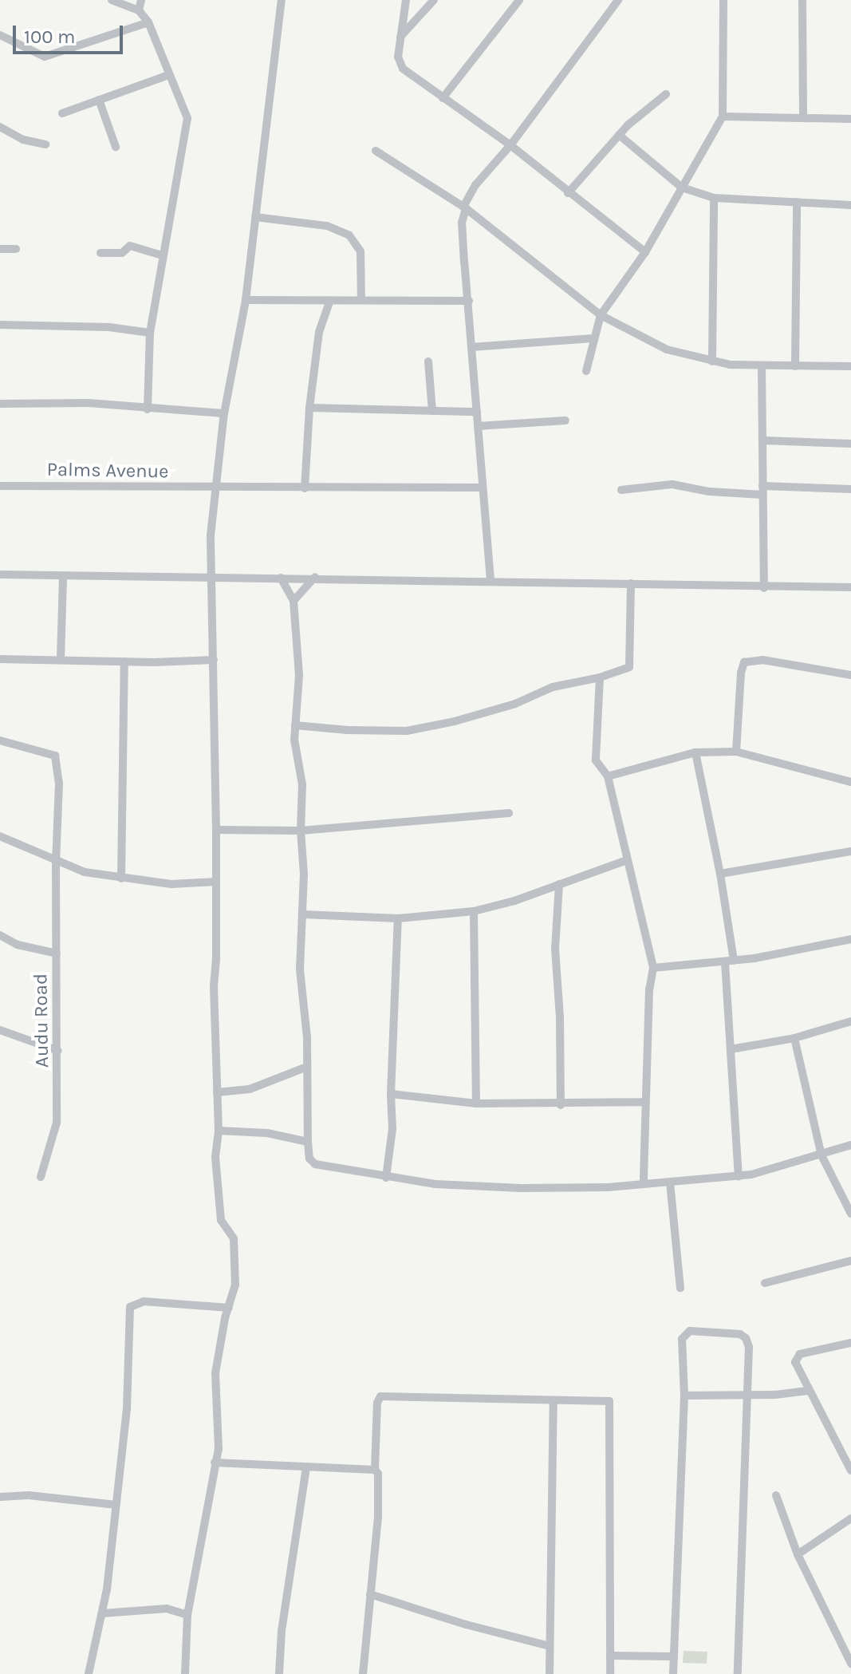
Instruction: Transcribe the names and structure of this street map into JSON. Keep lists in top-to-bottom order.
{
  "streets": {
    "street": ["Palms Avenue", "Audu Road"]
  },
  "scale_bar": "100 m"
}
